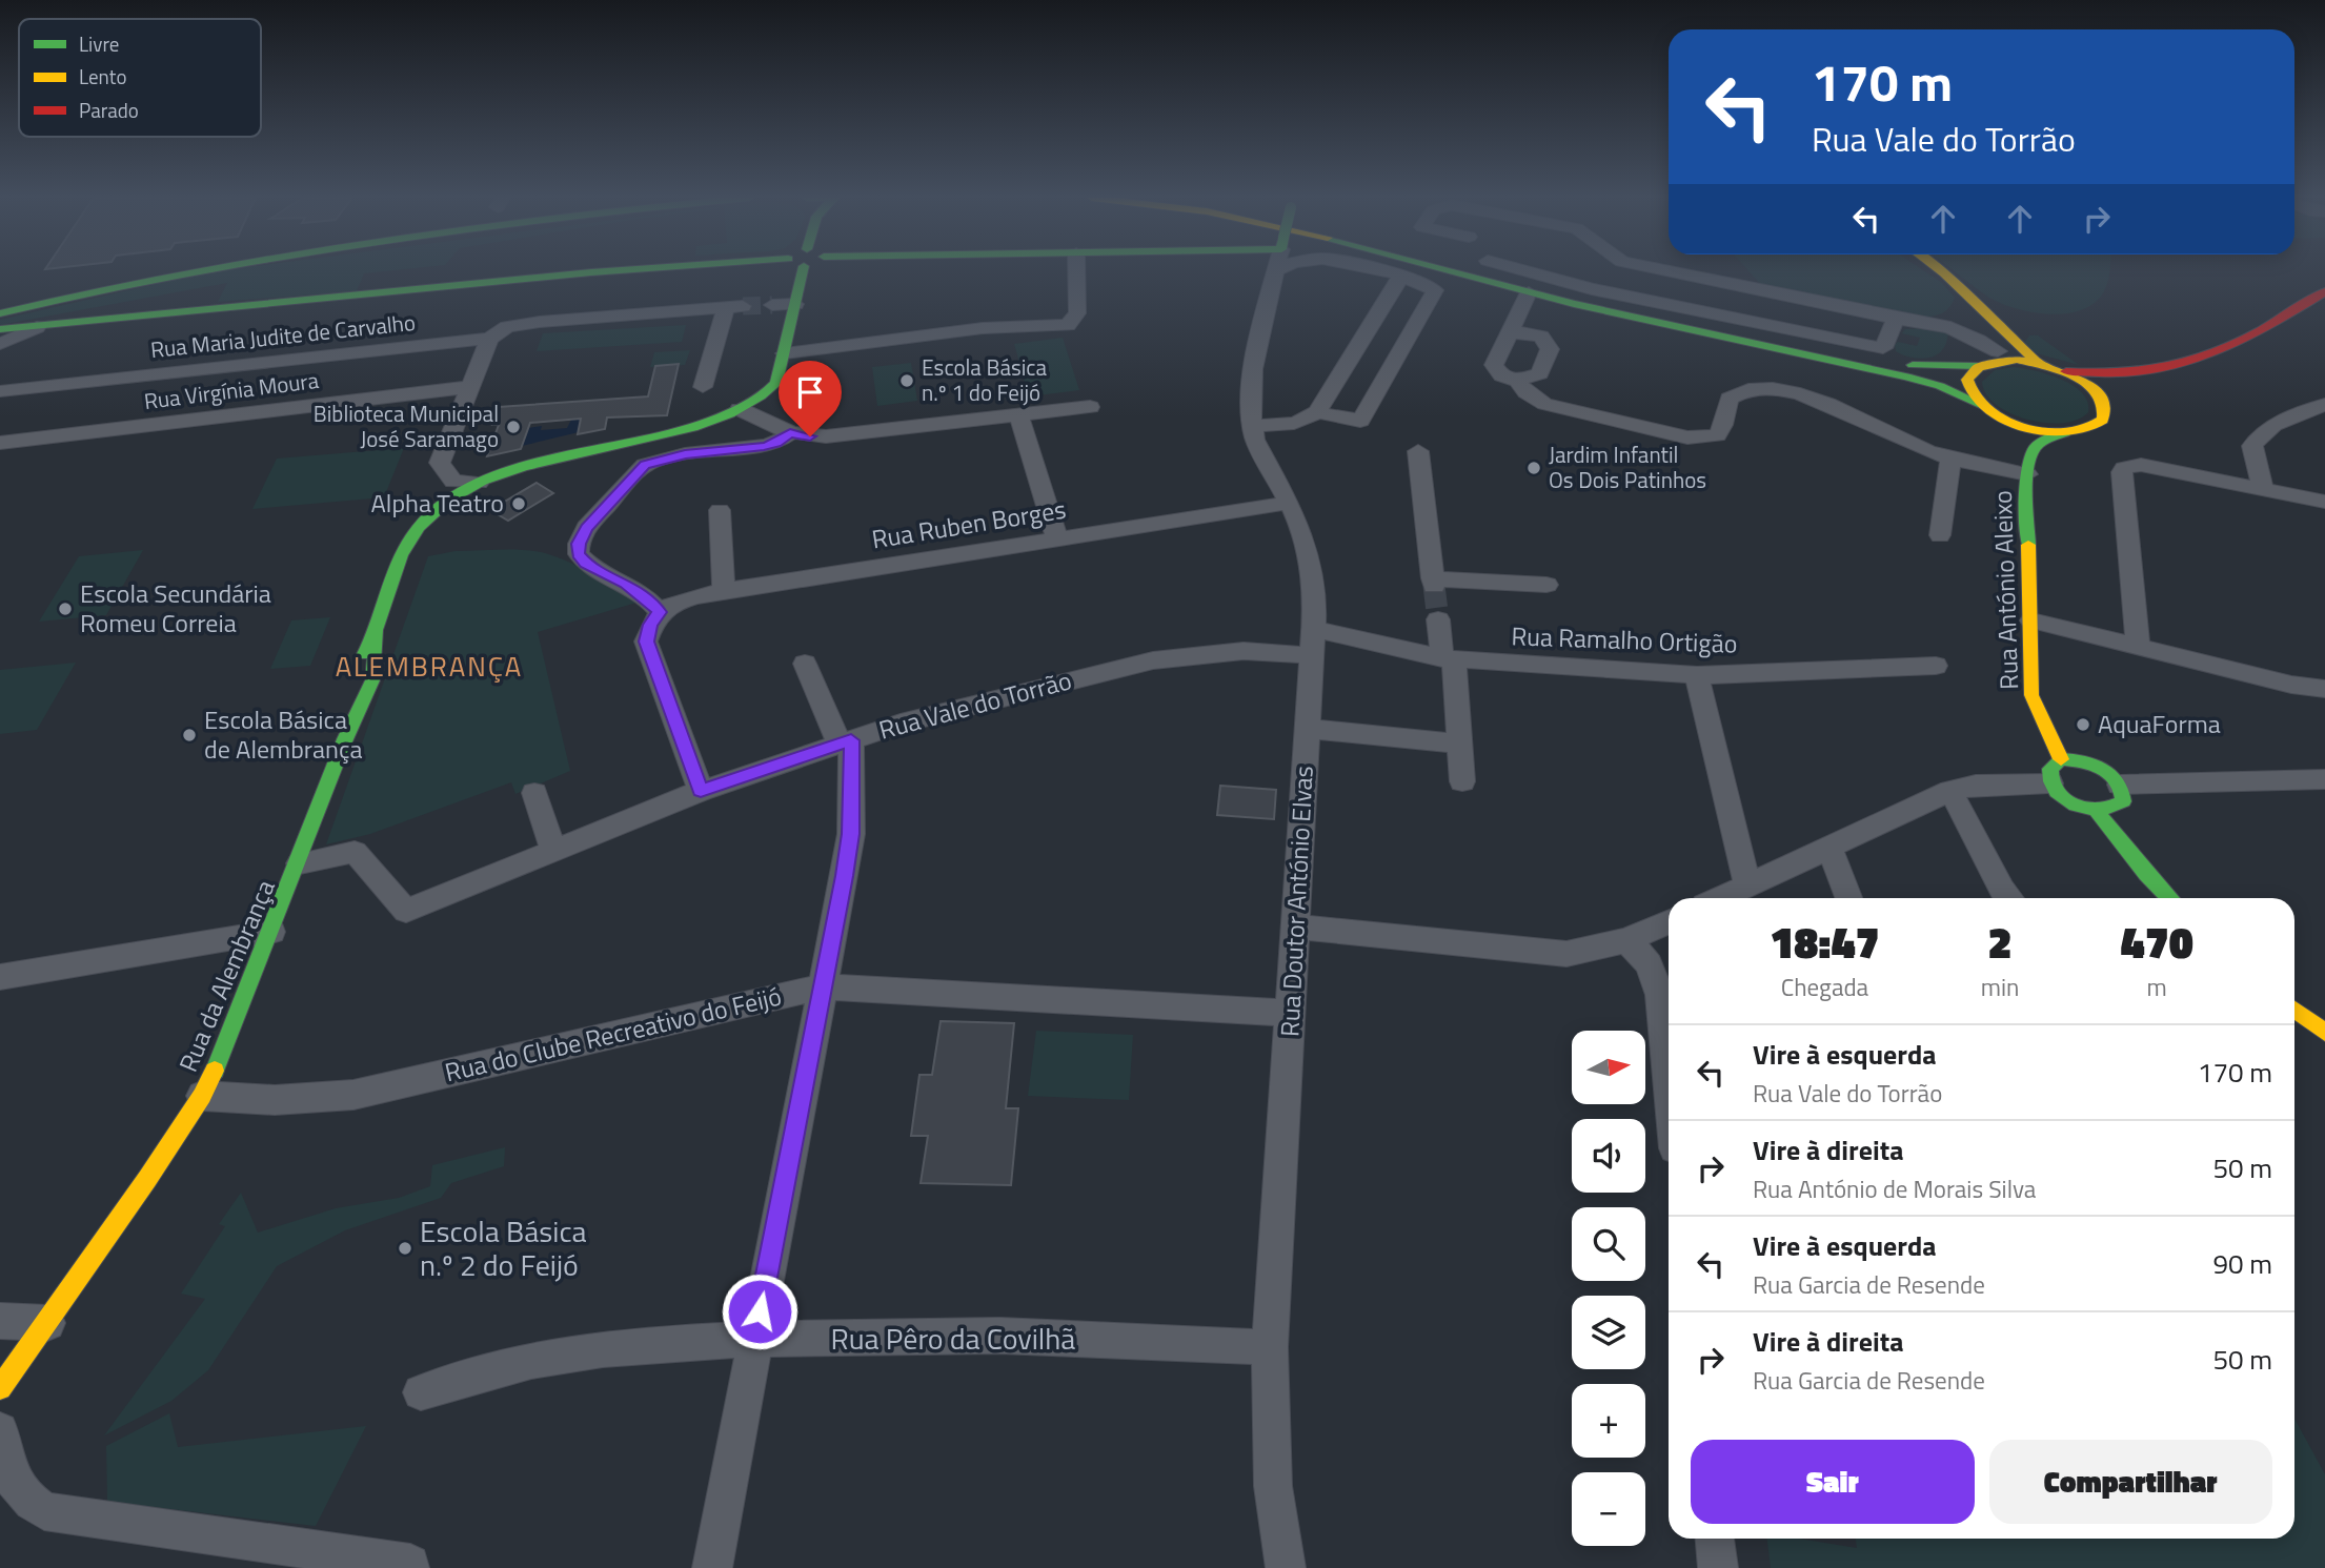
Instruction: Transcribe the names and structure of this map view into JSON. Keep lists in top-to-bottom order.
{
  "streets": {
    "main road": ["Rua António Aleixo", "Rua da Alembrança"],
    "street": [
      "Rua Maria Judite de Carvalho",
      "Rua Virgínia Moura",
      "Rua Ruben Borges",
      "Rua Ramalho Ortigão",
      "Rua Vale do Torrão",
      "Rua Doutor António Elvas",
      "Rua do Clube Recreativo do Feijó",
      "Rua Pêro da Covilhã"
    ]
  },
  "crossings": [
    ["Rua Ruben Borges", "Rua Doutor António Elvas"],
    ["Rua Ramalho Ortigão", "Rua Doutor António Elvas"],
    ["Rua Vale do Torrão", "Rua Doutor António Elvas"],
    ["Rua Vale do Torrão", "Rua da Alembrança"],
    ["Rua Doutor António Elvas", "Rua do Clube Recreativo do Feijó"],
    ["Rua Doutor António Elvas", "Rua Pêro da Covilhã"],
    ["Rua da Alembrança", "Rua do Clube Recreativo do Feijó"]
  ],
  "districts": ["ALEMBRANÇA"],
  "places": [
    "Escola Básica n.º 1 do Feijó",
    "Biblioteca Municipal José Saramago",
    "Jardim Infantil Os Dois Patinhos",
    "Alpha Teatro",
    "Escola Secundária Romeu Correia",
    "AquaForma",
    "Escola Básica de Alembrança",
    "Escola Básica n.º 2 do Feijó"
  ],
  "legend": ["Livre", "Lento", "Parado"],
  "north": "right",
  "page": {
    "turn": ["170 m", "Rua Vale do Torrão"],
    "eta": [
      "18:47",
      "Chegada",
      "2",
      "min",
      "470",
      "m"
    ],
    "list": [
      {
        "name": "Vire à esquerda",
        "note": "Rua Vale do Torrão",
        "value": "170 m"
      },
      {
        "name": "Vire à direita",
        "note": "Rua António de Morais Silva",
        "value": "50 m"
      },
      {
        "name": "Vire à esquerda",
        "note": "Rua Garcia de Resende",
        "value": "90 m"
      },
      {
        "name": "Vire à direita",
        "note": "Rua Garcia de Resende",
        "value": "50 m"
      }
    ],
    "map_buttons": ["+", "−"],
    "buttons": ["Sair", "Compartilhar"]
  }
}
